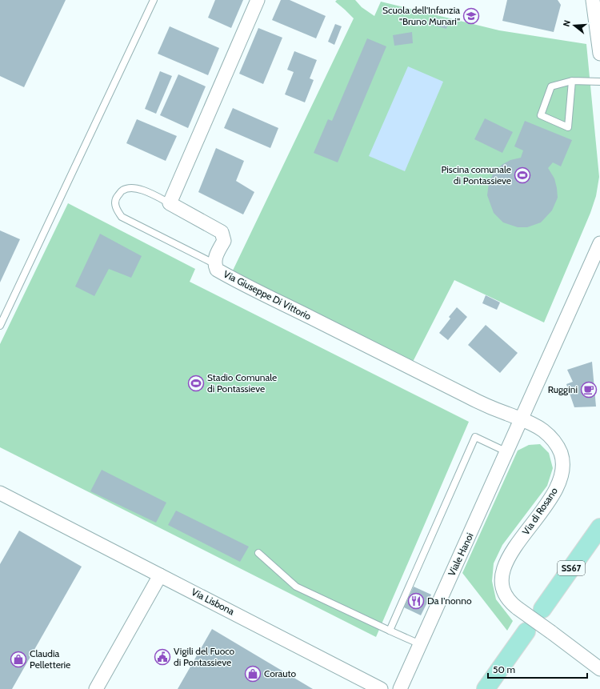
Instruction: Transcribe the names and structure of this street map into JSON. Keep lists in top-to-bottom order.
{
  "streets": {
    "main road": ["SS67"],
    "street": [
      "Via Giuseppe Di Vittorio",
      "Via di Rosano",
      "Viale Hanoi",
      "Via Lisbona"
    ]
  },
  "crossings": [
    ["Via Giuseppe Di Vittorio", "Via di Rosano"],
    ["Via Giuseppe Di Vittorio", "Viale Hanoi"],
    ["Via di Rosano", "Viale Hanoi"]
  ],
  "places": {
    "school or university": ["Scuola dell'Infanzia \"Bruno Munari\""],
    "sports": ["Piscina comunale di Pontassieve", "Stadio Comunale di Pontassieve"],
    "cafe": ["Ruggini"],
    "restaurant": ["Da I'nonno"],
    "public building": ["Vigili del Fuoco di Pontassieve"],
    "shop": ["Claudia Pelletterie", "Corauto"]
  },
  "scale_bar": "50 m",
  "north": "left"
}
